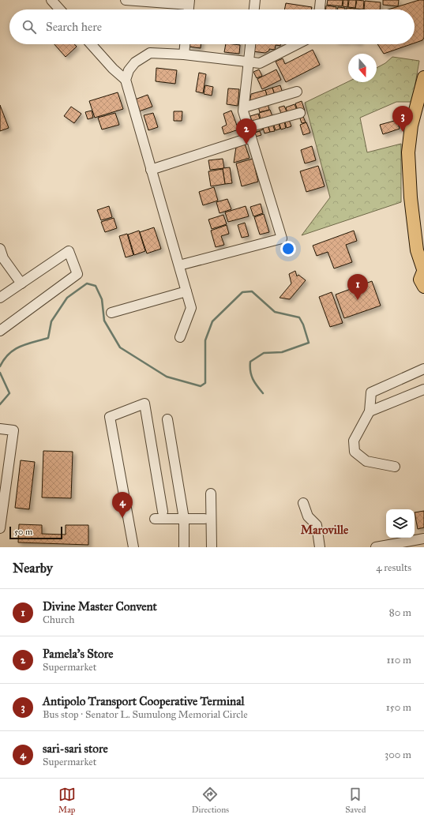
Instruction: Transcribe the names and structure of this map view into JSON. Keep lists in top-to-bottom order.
{
  "districts": ["Maroville"],
  "scale_bar": "50 m",
  "north": "bottom",
  "page": {
    "search": "Search here",
    "pins": [
      "3",
      "2",
      "1",
      "4"
    ],
    "scale": "50 m",
    "heading": ["Nearby", "4 results"],
    "list": [
      {
        "mark": "1",
        "name": "Divine Master Convent",
        "note": "Church",
        "value": "80 m"
      },
      {
        "mark": "2",
        "name": "Pamela's Store",
        "note": "Supermarket",
        "value": "110 m"
      },
      {
        "mark": "3",
        "name": "Antipolo Transport Cooperative Terminal",
        "note": "Bus stop · Senator L. Sumulong Memorial Circle",
        "value": "150 m"
      },
      {
        "mark": "4",
        "name": "sari-sari store",
        "note": "Supermarket",
        "value": "300 m"
      }
    ],
    "nav": ["Map", "Directions", "Saved"]
  }
}
